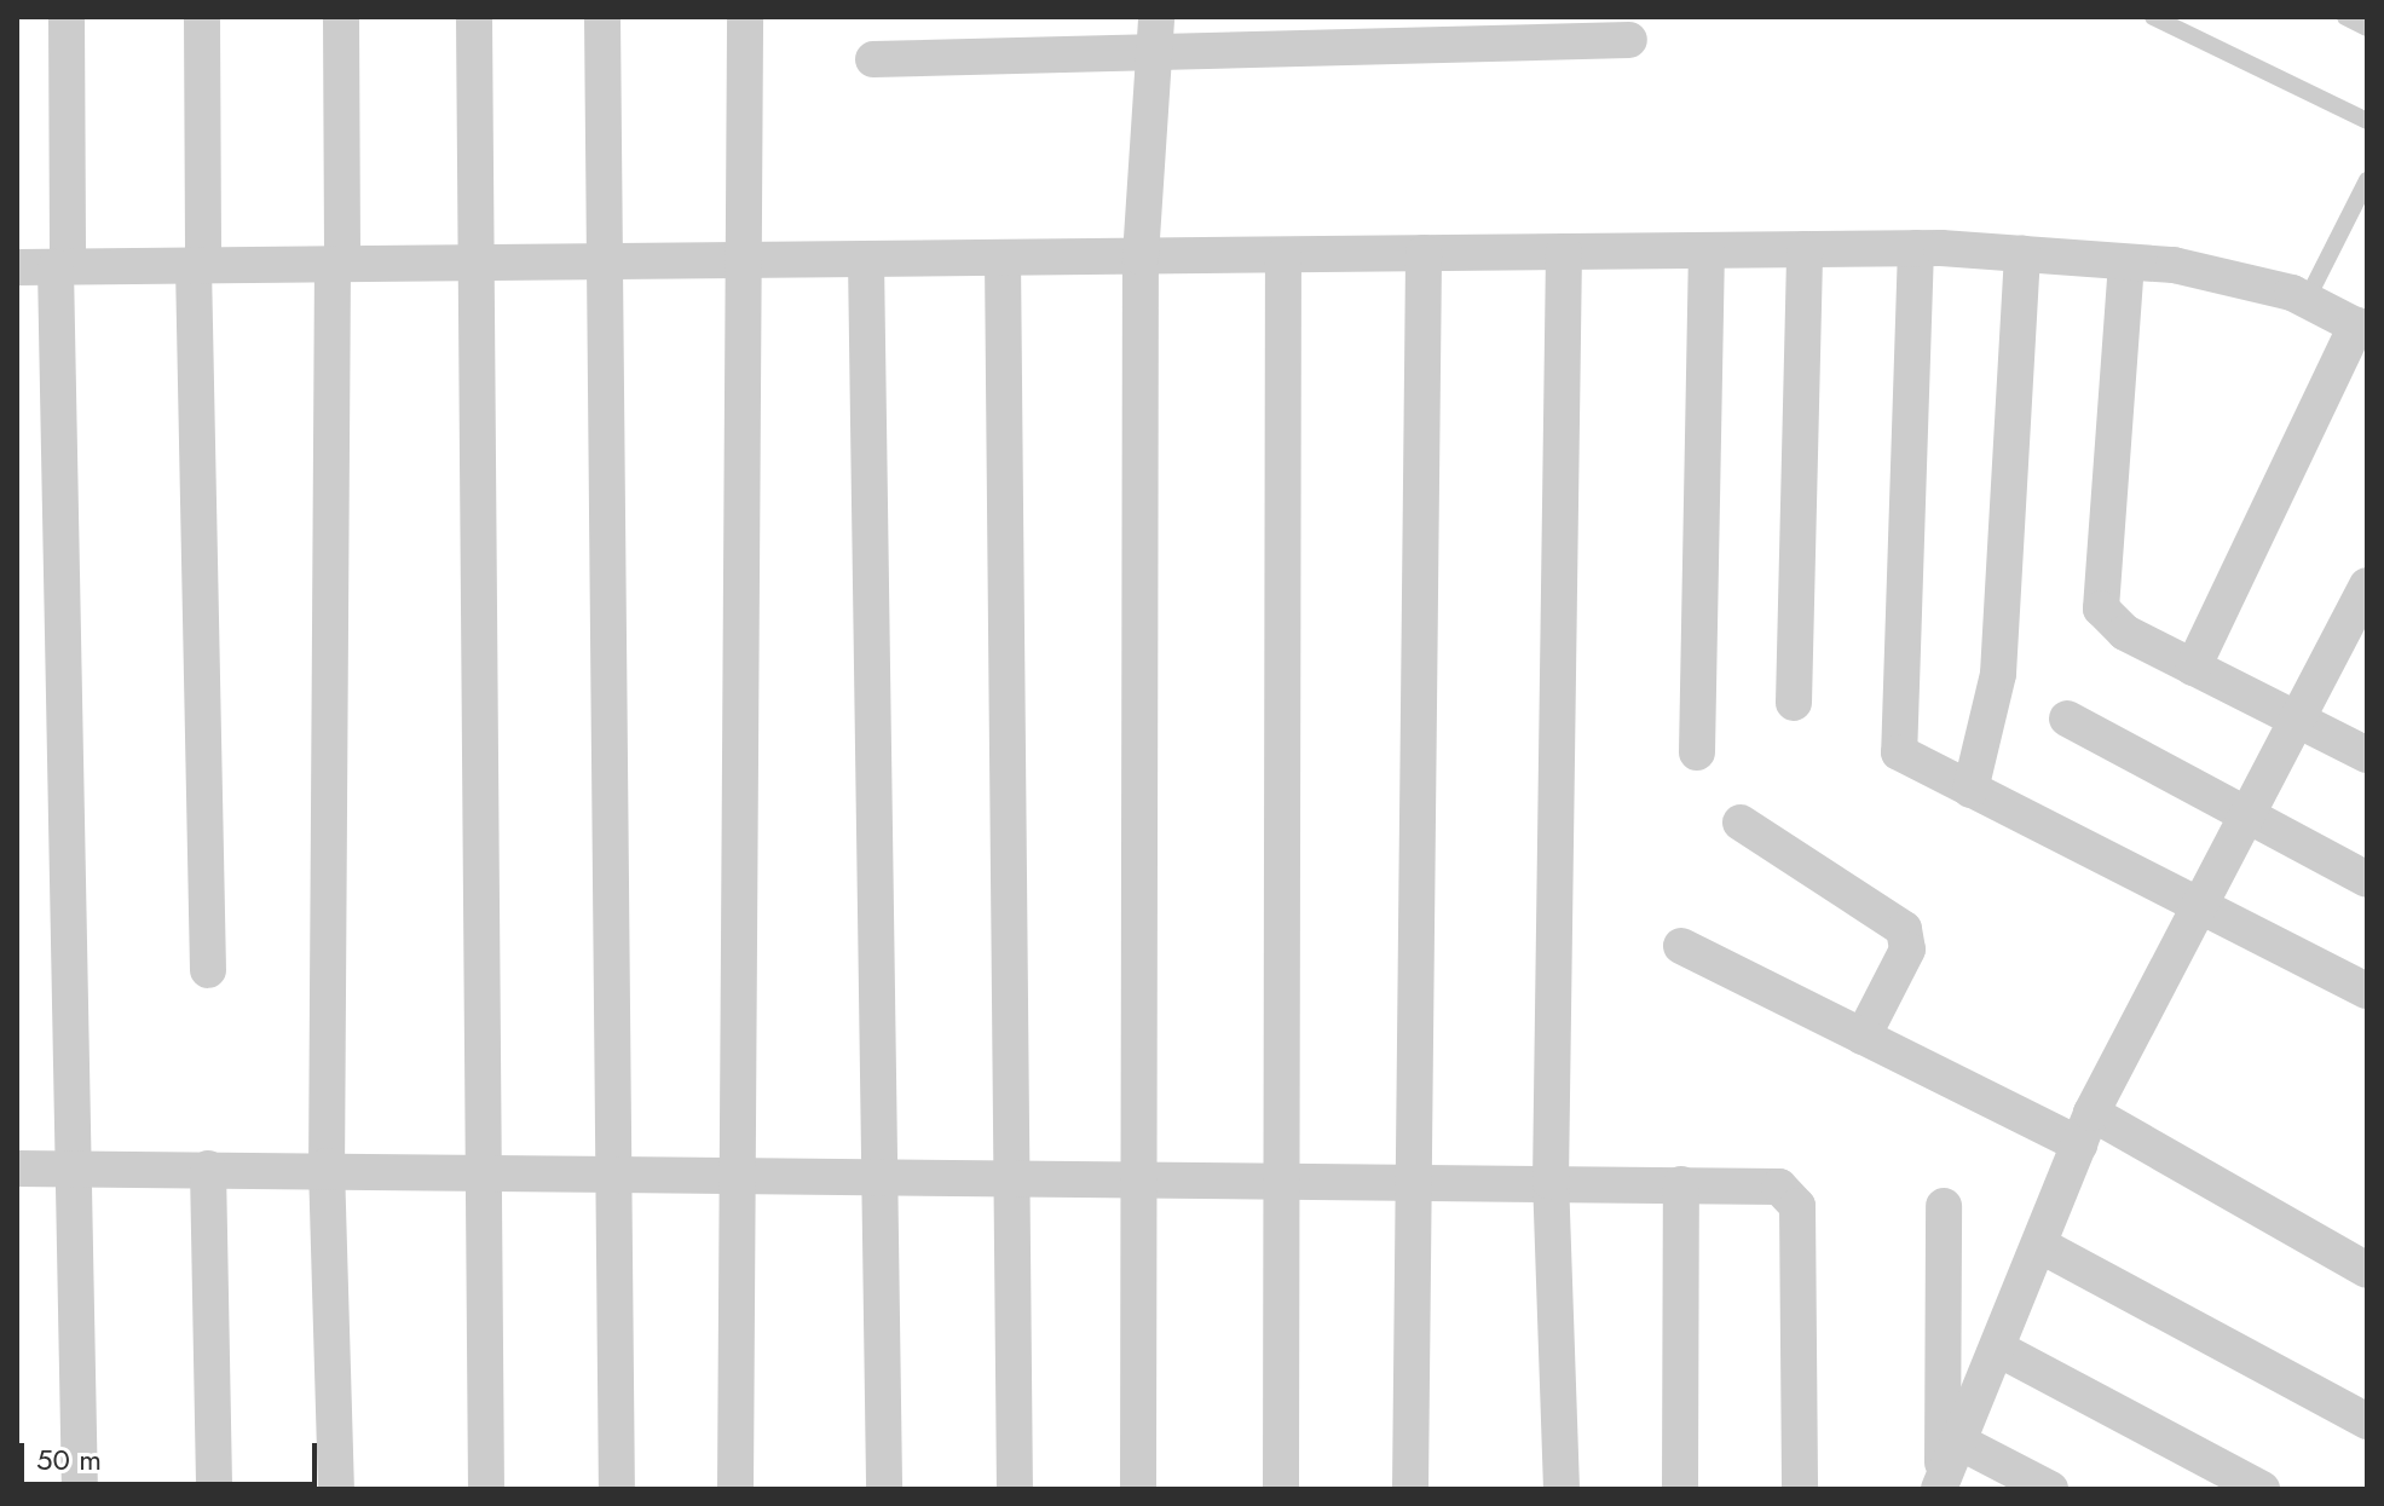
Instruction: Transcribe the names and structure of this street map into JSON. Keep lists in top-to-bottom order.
{
  "scale_bar": "50 m"
}
